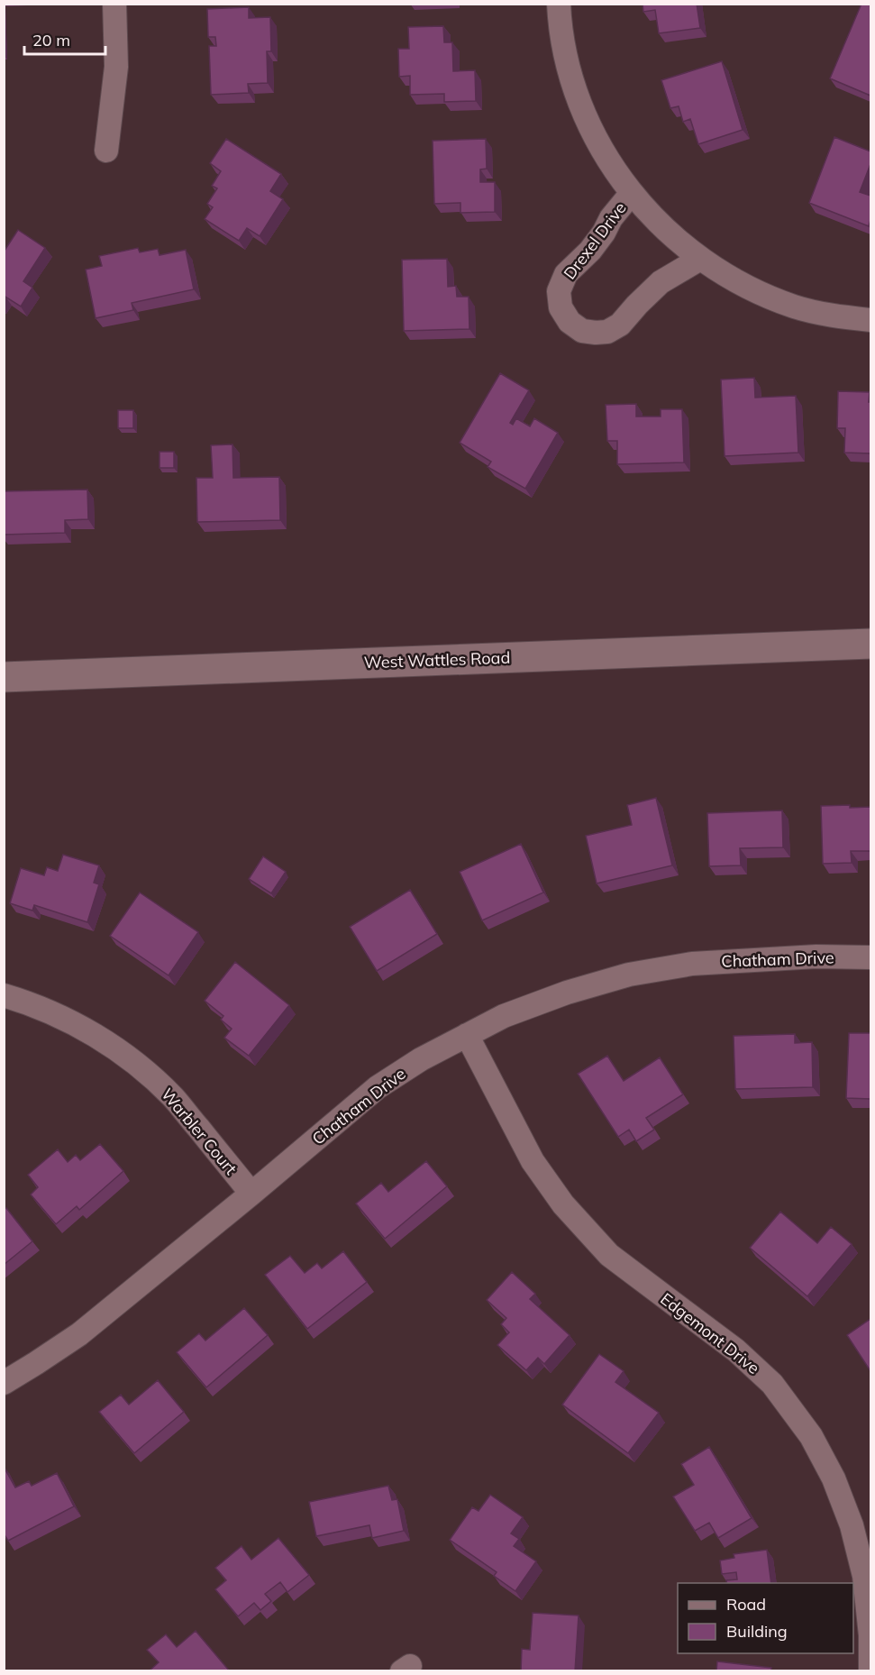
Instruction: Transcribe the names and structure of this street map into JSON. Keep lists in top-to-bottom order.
{
  "streets": {
    "street": [
      "Drexel Drive",
      "West Wattles Road",
      "Chatham Drive",
      "Warbler Court",
      "Edgemont Drive"
    ]
  },
  "crossings": [
    ["Chatham Drive", "Warbler Court"],
    ["Chatham Drive", "Edgemont Drive"]
  ],
  "legend": ["Road", "Building"],
  "scale_bar": "20 m"
}
